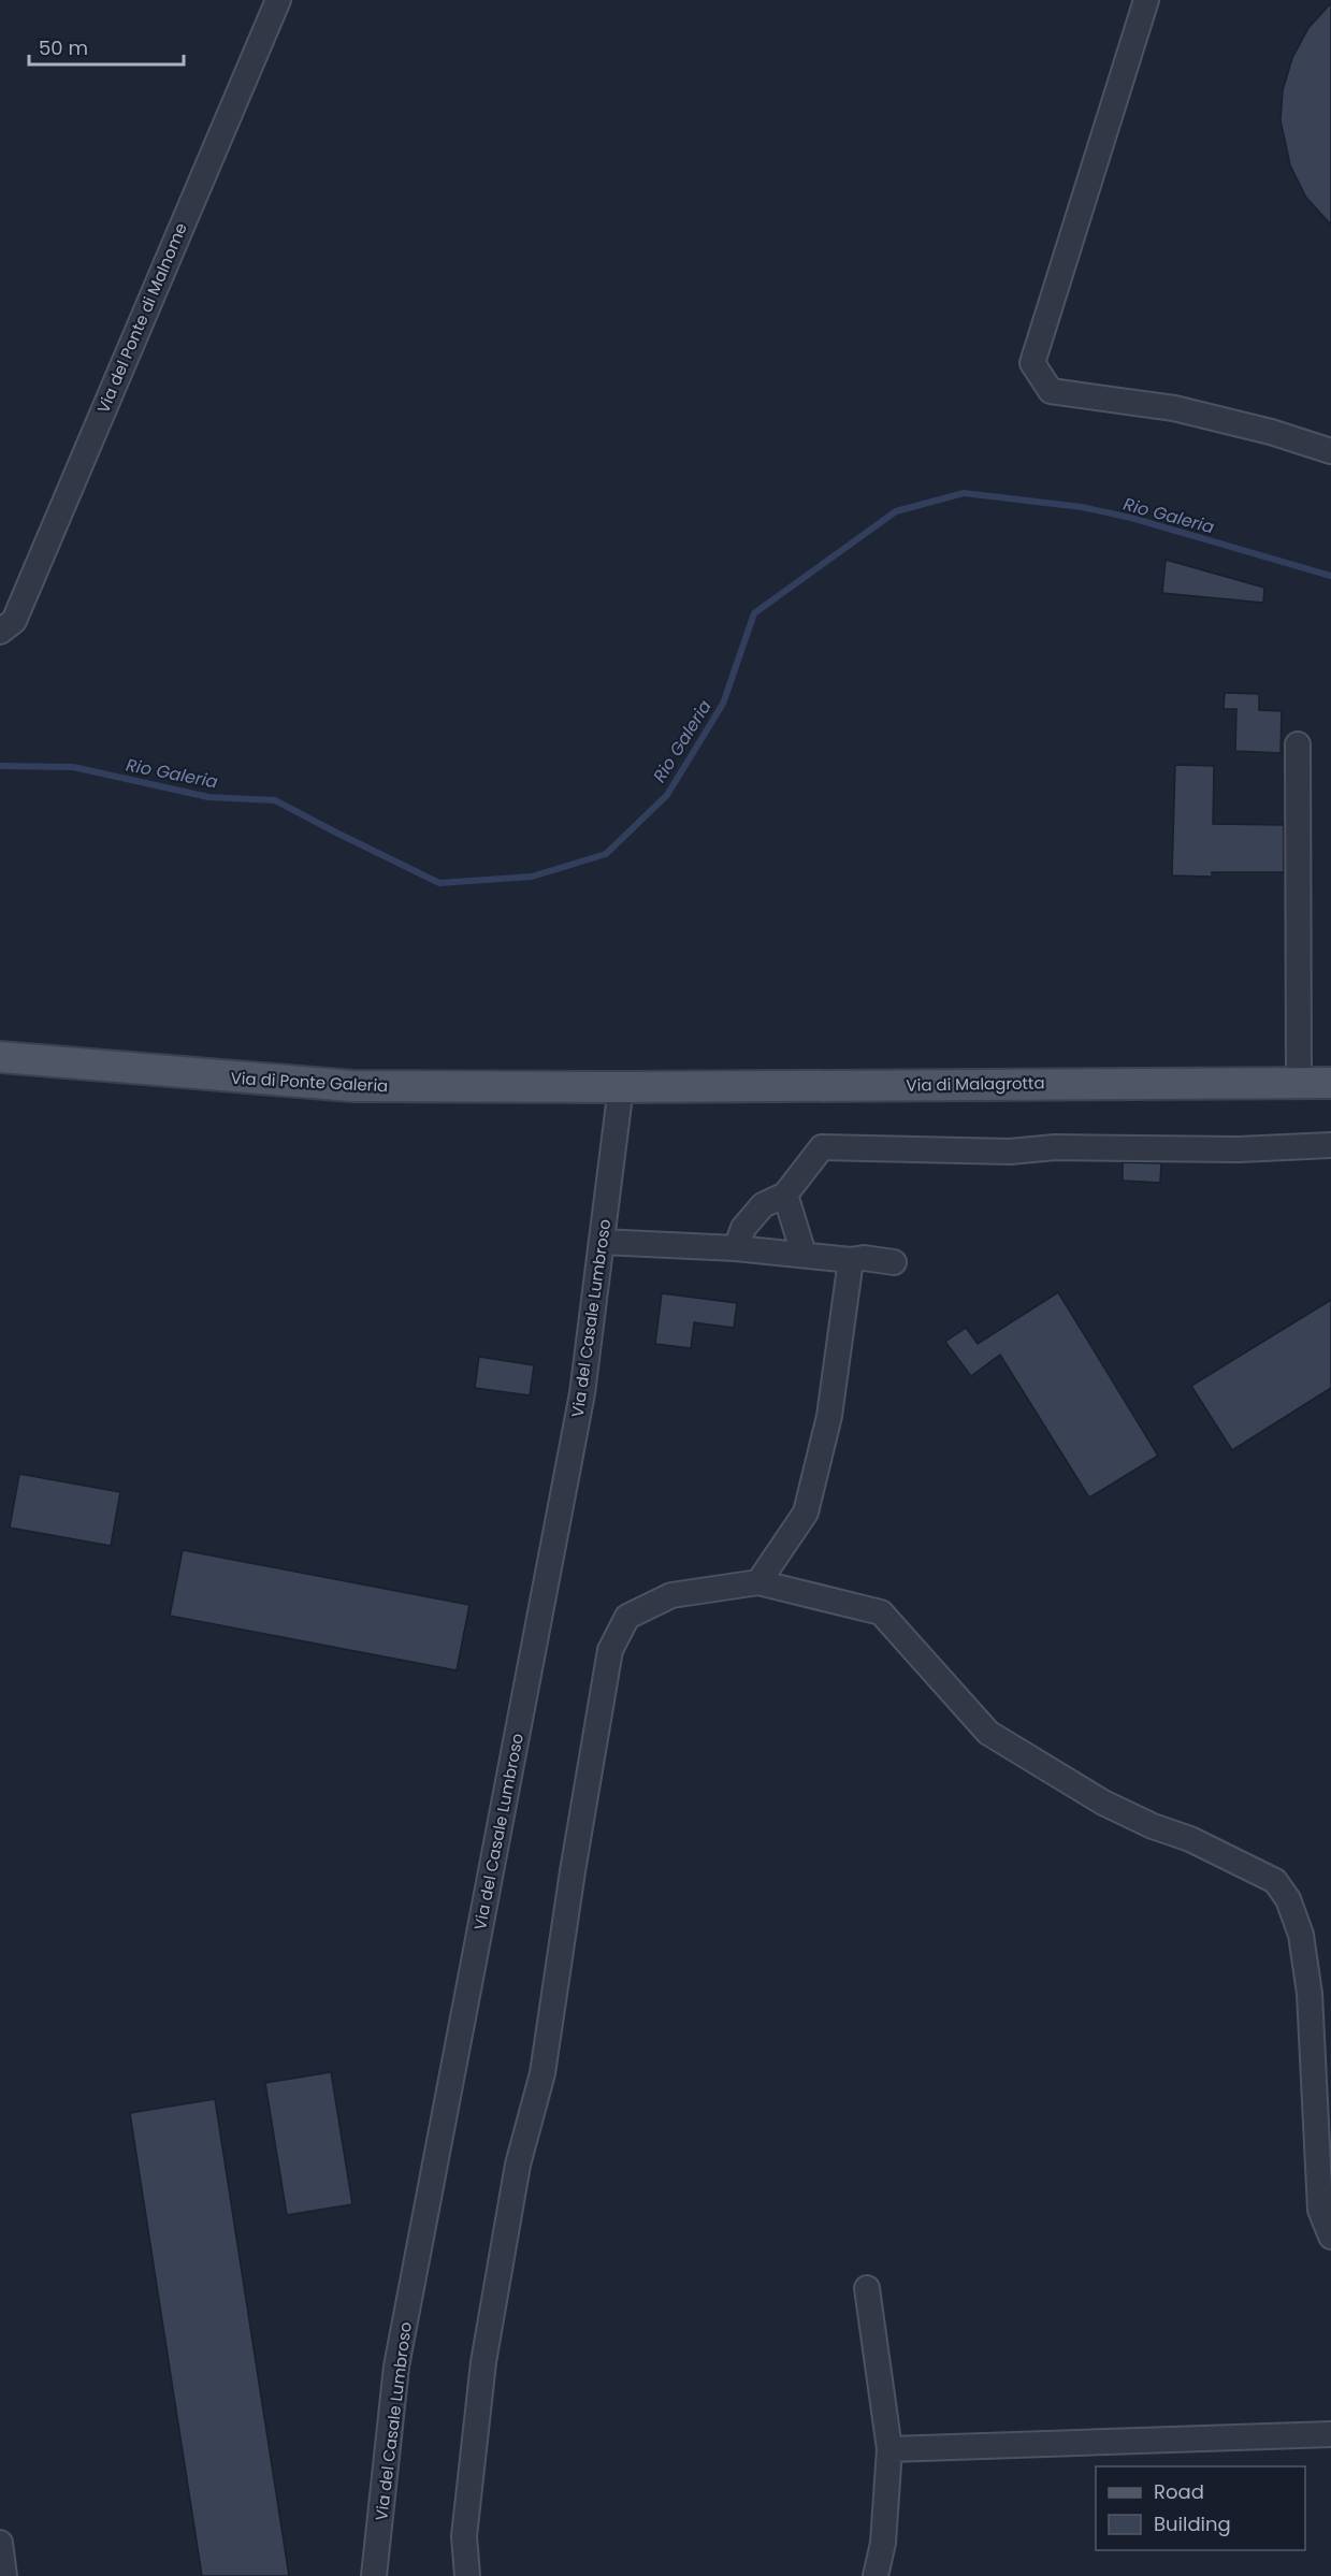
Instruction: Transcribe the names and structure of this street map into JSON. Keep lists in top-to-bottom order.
{
  "streets": {
    "main road": ["Via di Ponte Galeria", "Via di Malagrotta"],
    "street": ["Via del Ponte di Malnome", "Via del Casale Lumbroso"]
  },
  "crossings": [
    ["Via di Ponte Galeria", "Via di Malagrotta"],
    ["Via di Ponte Galeria", "Via del Casale Lumbroso"],
    ["Via di Malagrotta", "Via del Casale Lumbroso"]
  ],
  "water": ["Rio Galeria"],
  "legend": ["Road", "Building"],
  "scale_bar": "50 m"
}
